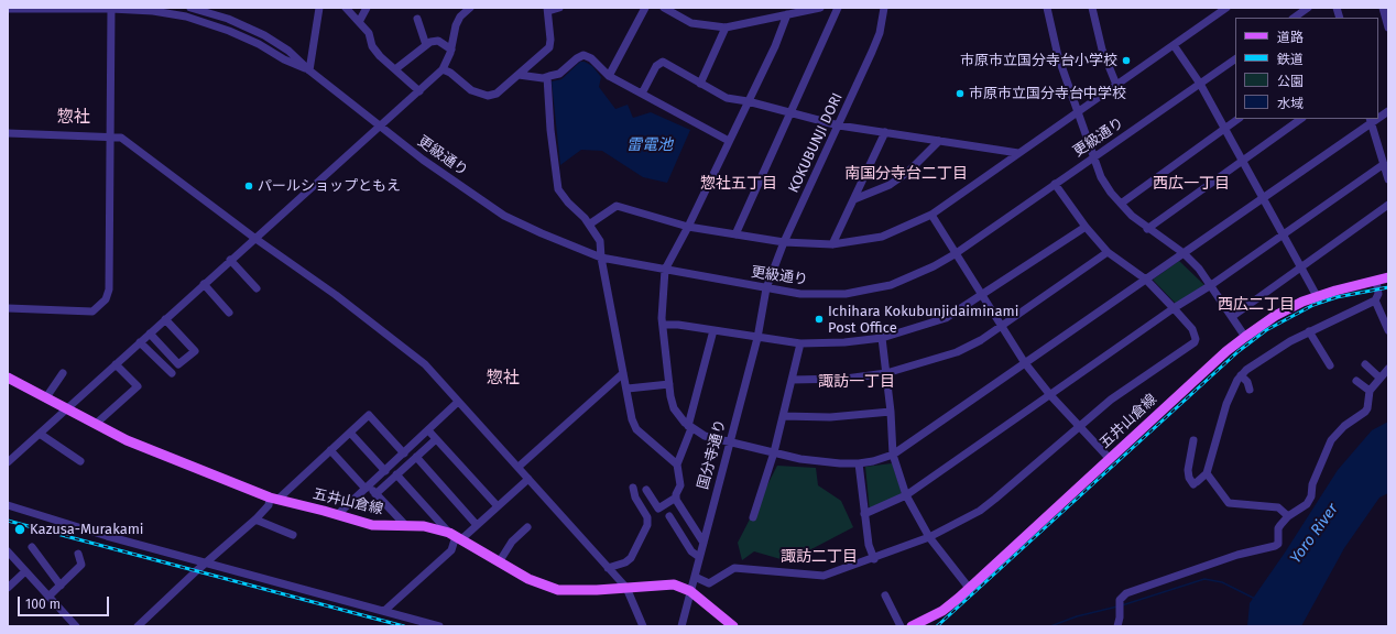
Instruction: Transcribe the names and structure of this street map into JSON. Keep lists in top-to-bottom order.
{
  "streets": {
    "main road": ["五井山倉線"],
    "street": ["更級通り", "KOKUBUNJI DORI", "国分寺通り"]
  },
  "crossings": [
    ["更級通り", "KOKUBUNJI DORI"],
    ["更級通り", "国分寺通り"],
    ["KOKUBUNJI DORI", "国分寺通り"],
    ["五井山倉線", "国分寺通り"]
  ],
  "districts": [
    "惣社",
    "南国分寺台二丁目",
    "惣社五丁目",
    "西広一丁目",
    "西広二丁目",
    "惣社",
    "諏訪一丁目",
    "諏訪二丁目"
  ],
  "water": ["雷電池", "Yoro River"],
  "places": [
    "市原市立国分寺台小学校",
    "市原市立国分寺台中学校",
    "パールショップともえ",
    "Ichihara Kokubunjidaiminami Post Office",
    "Kazusa-Murakami"
  ],
  "legend": [
    "道路",
    "鉄道",
    "公園",
    "水域"
  ],
  "scale_bar": "100 m"
}
